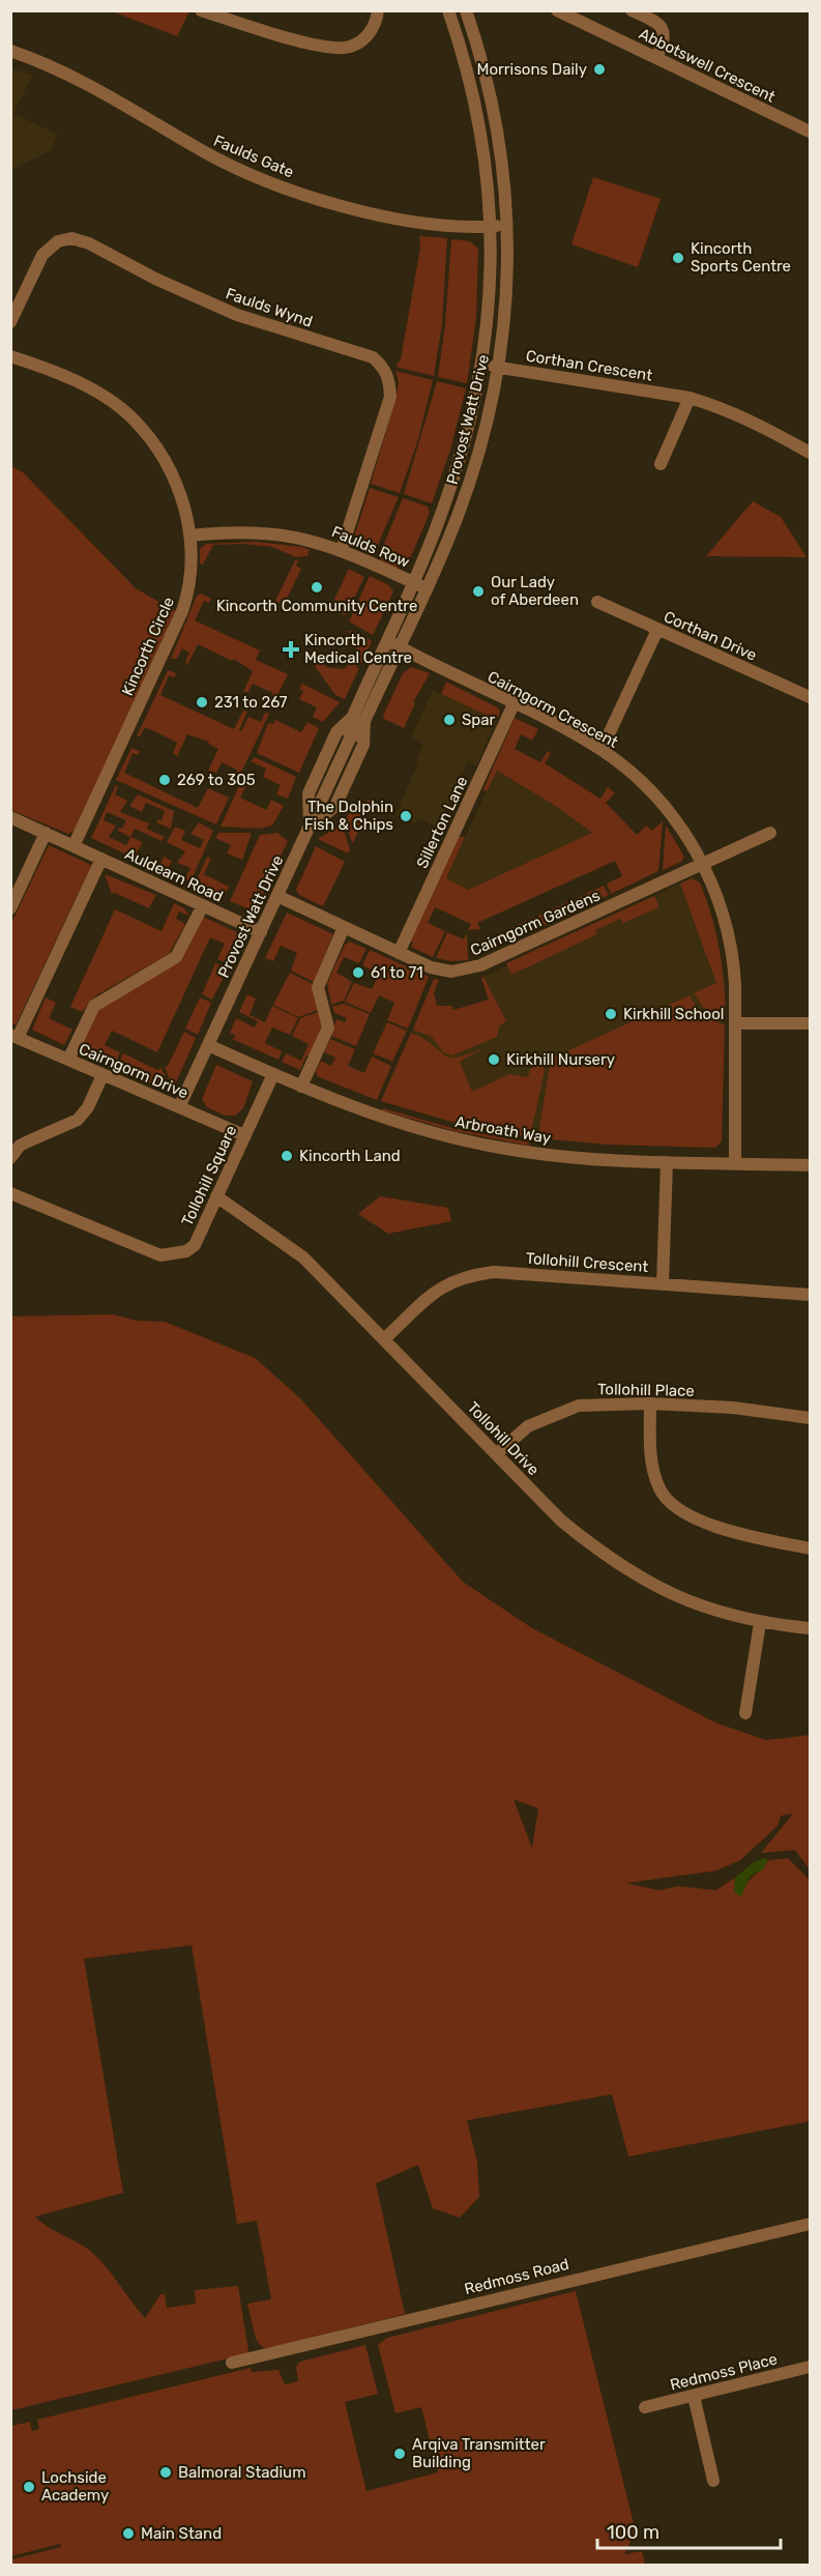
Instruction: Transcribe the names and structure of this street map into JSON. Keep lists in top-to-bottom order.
{
  "streets": {
    "street": [
      "Abbotswell Crescent",
      "Faulds Gate",
      "Faulds Wynd",
      "Corthan Crescent",
      "Provost Watt Drive",
      "Faulds Row",
      "Corthan Drive",
      "Kincorth Circle",
      "Cairngorm Crescent",
      "Sillerton Lane",
      "Auldearn Road",
      "Cairngorm Gardens",
      "Cairngorm Drive",
      "Arbroath Way",
      "Tollohill Square",
      "Tollohill Crescent",
      "Tollohill Place",
      "Tollohill Drive",
      "Redmoss Road",
      "Redmoss Place"
    ]
  },
  "crossings": [
    ["Faulds Gate", "Provost Watt Drive"],
    ["Faulds Wynd", "Faulds Row"],
    ["Corthan Crescent", "Provost Watt Drive"],
    ["Provost Watt Drive", "Faulds Row"],
    ["Provost Watt Drive", "Cairngorm Crescent"],
    ["Provost Watt Drive", "Auldearn Road"],
    ["Provost Watt Drive", "Cairngorm Gardens"],
    ["Provost Watt Drive", "Cairngorm Drive"],
    ["Provost Watt Drive", "Arbroath Way"],
    ["Faulds Row", "Kincorth Circle"],
    ["Kincorth Circle", "Auldearn Road"],
    ["Cairngorm Crescent", "Sillerton Lane"],
    ["Cairngorm Crescent", "Cairngorm Gardens"],
    ["Cairngorm Crescent", "Arbroath Way"],
    ["Sillerton Lane", "Cairngorm Gardens"],
    ["Cairngorm Drive", "Tollohill Square"],
    ["Arbroath Way", "Tollohill Square"],
    ["Tollohill Square", "Tollohill Drive"],
    ["Tollohill Crescent", "Tollohill Drive"],
    ["Tollohill Place", "Tollohill Drive"]
  ],
  "places": {
    "other": [
      "Morrisons Daily",
      "Kincorth Sports Centre",
      "Kincorth Community Centre",
      "Our Lady of Aberdeen",
      "231 to 267",
      "Spar",
      "269 to 305",
      "The Dolphin Fish & Chips",
      "61 to 71",
      "Kirkhill School",
      "Kirkhill Nursery",
      "Kincorth Land",
      "Arqiva Transmitter Building",
      "Balmoral Stadium",
      "Lochside Academy",
      "Main Stand"
    ],
    "health": ["Kincorth Medical Centre"]
  },
  "scale_bar": "100 m"
}
